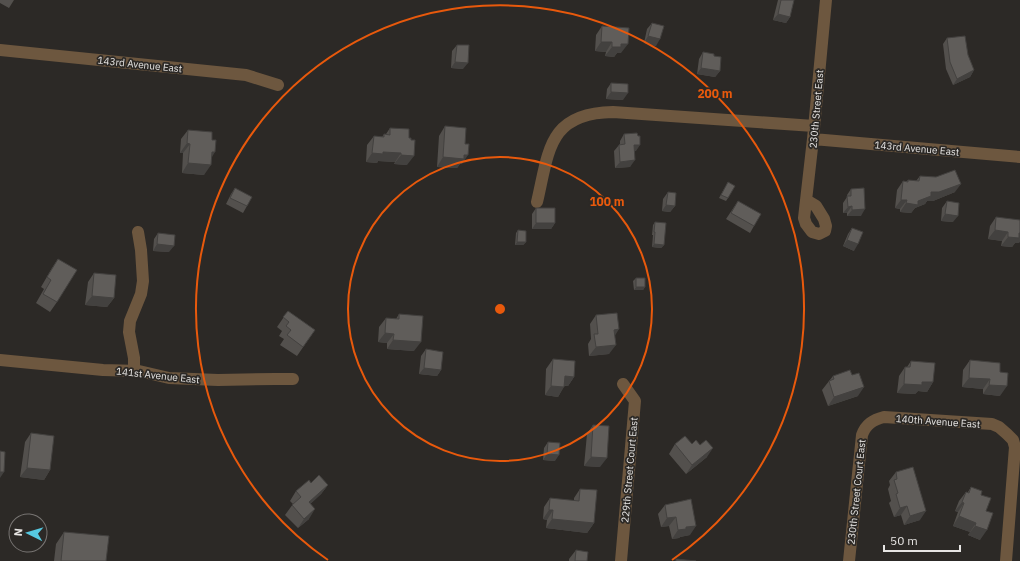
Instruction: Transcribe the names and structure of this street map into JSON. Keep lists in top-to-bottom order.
{
  "streets": {
    "street": [
      "143rd Avenue East",
      "230th Street East",
      "141st Avenue East",
      "140th Avenue East",
      "229th Street Court East",
      "230th Street Court East"
    ]
  },
  "crossings": [
    ["143rd Avenue East", "230th Street East"],
    ["140th Avenue East", "230th Street Court East"]
  ],
  "scale_bar": "50 m",
  "north": "left",
  "rings": ["200 m", "100 m"]
}
